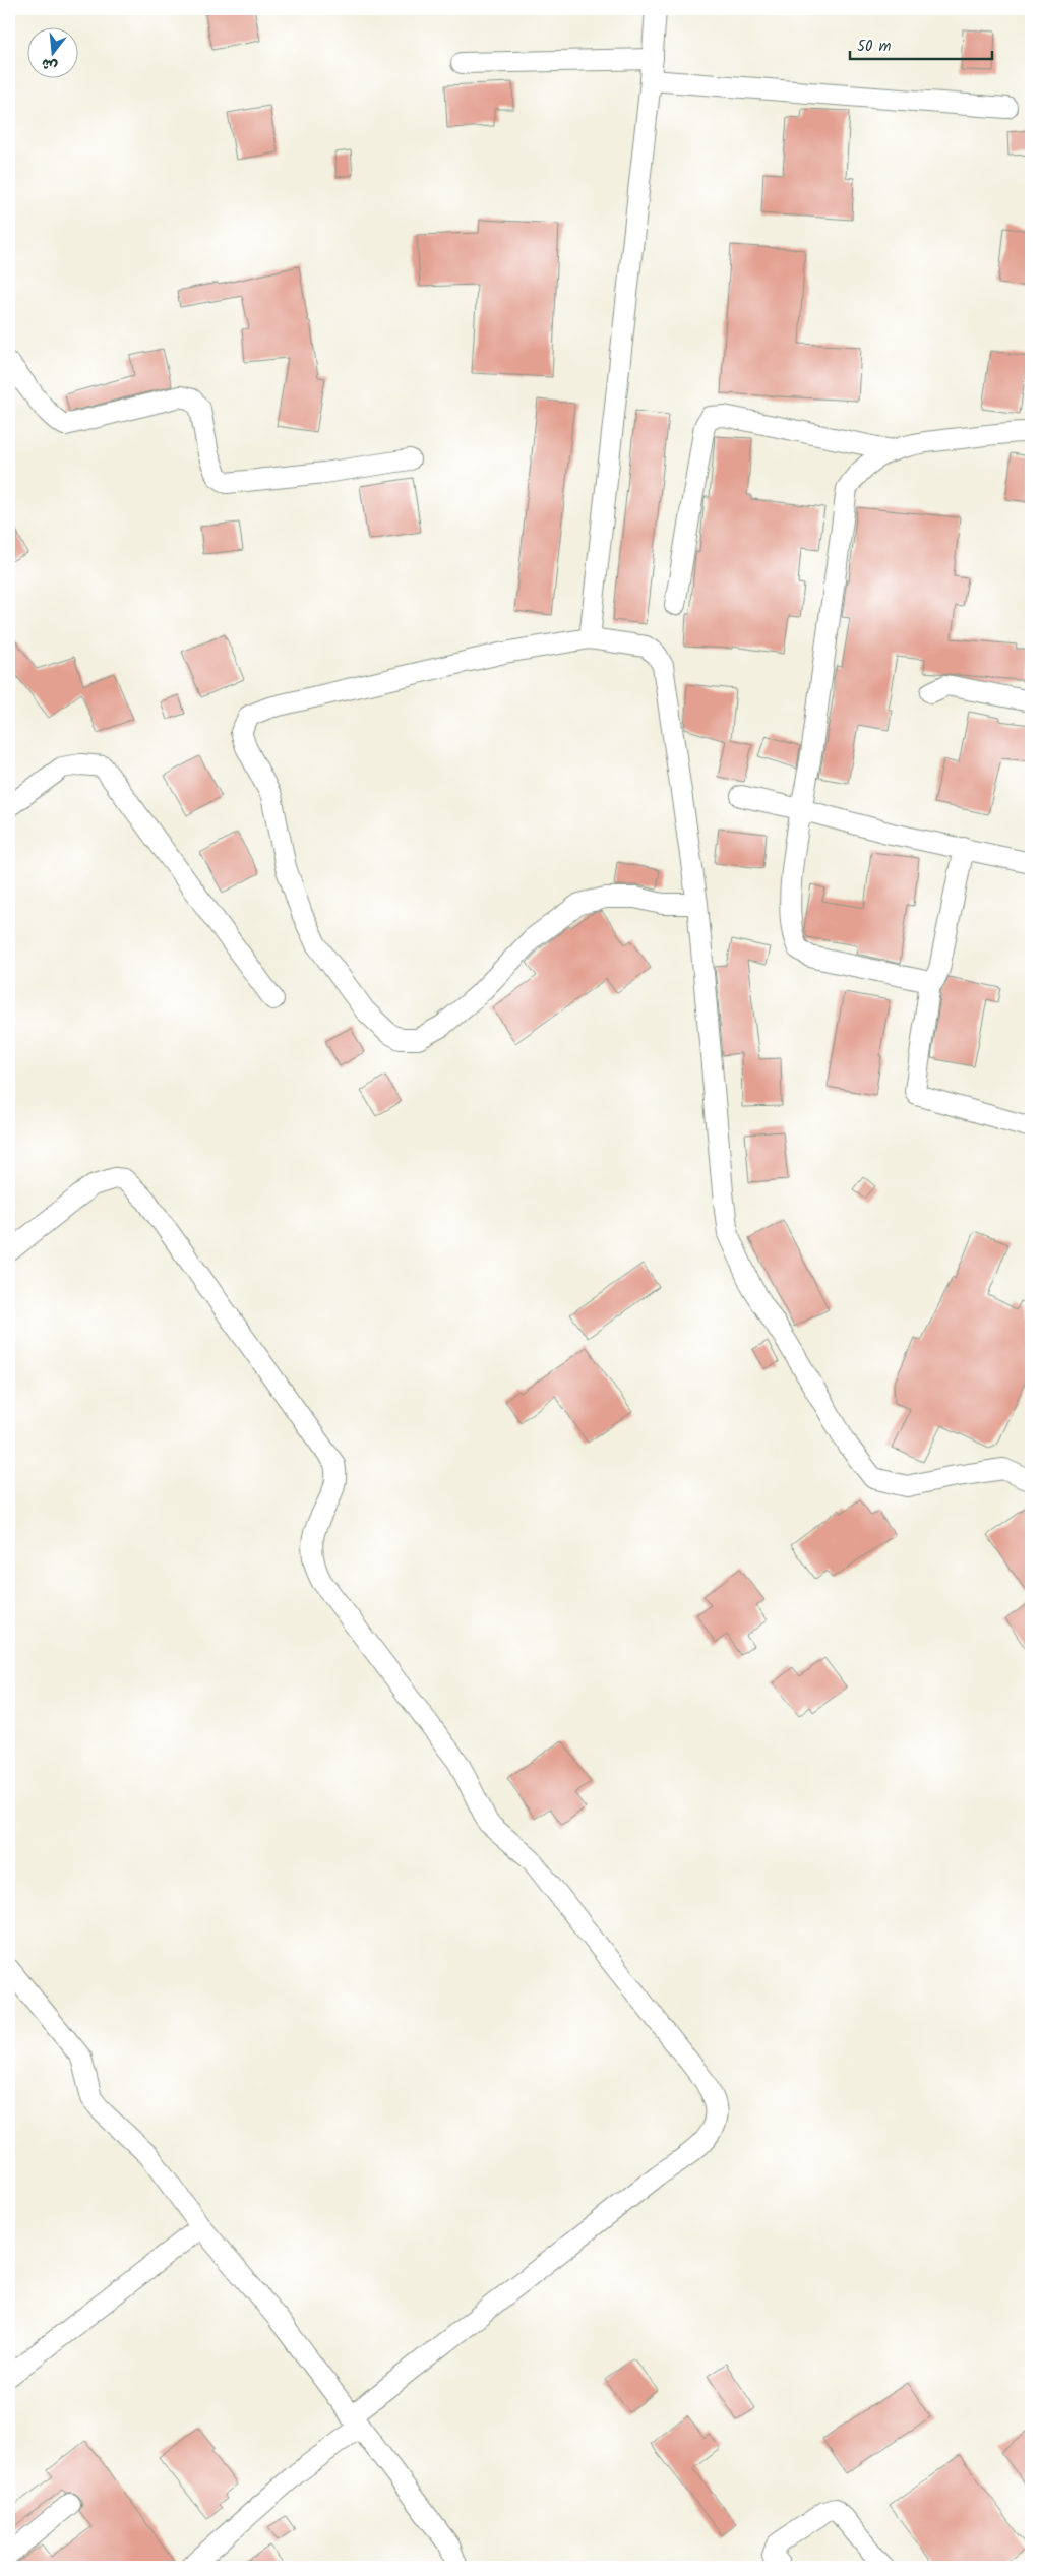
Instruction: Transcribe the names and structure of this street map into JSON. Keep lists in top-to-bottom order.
{
  "scale_bar": "50 m",
  "north": "bottom"
}
